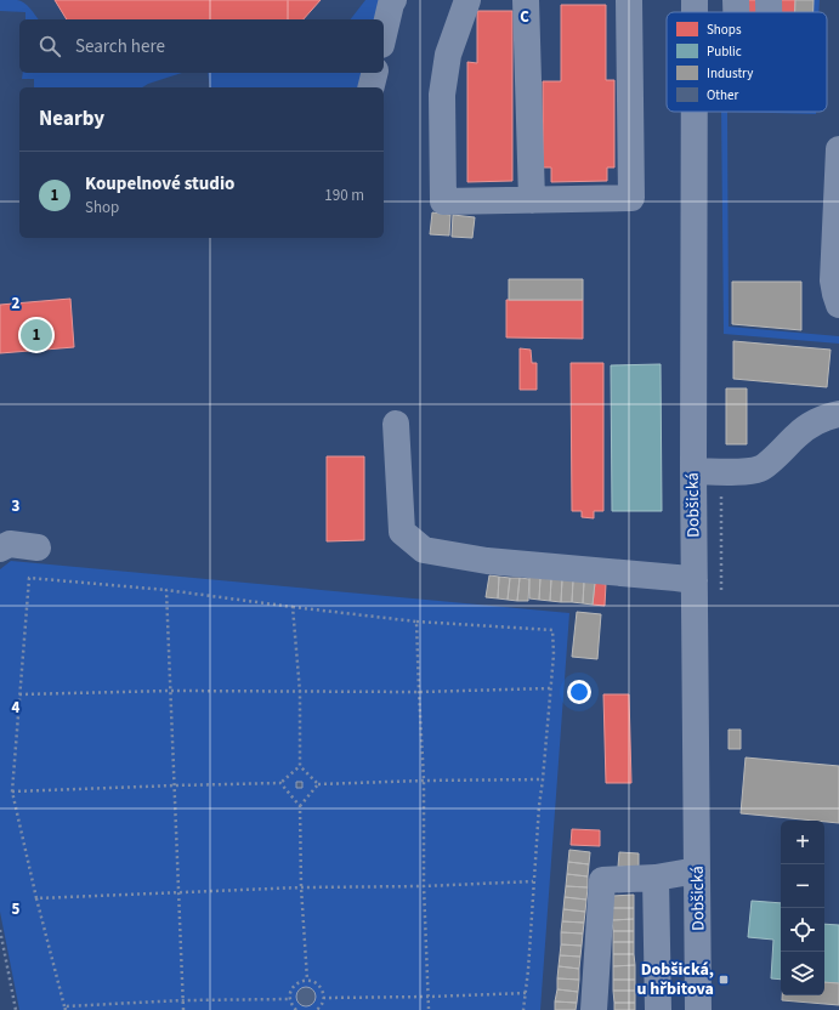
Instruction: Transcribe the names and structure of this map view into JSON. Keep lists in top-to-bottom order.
{
  "streets": {
    "street": ["Dobšická"]
  },
  "places": {
    "transit": ["Dobšická, u hřbitova"]
  },
  "legend": [
    "Shops",
    "Public",
    "Industry",
    "Other"
  ],
  "page": {
    "search": "Search here",
    "heading": "Nearby",
    "list": [
      {
        "mark": "1",
        "name": "Koupelnové studio",
        "note": "Shop",
        "value": "190 m"
      }
    ],
    "pins": "1",
    "map_buttons": ["+", "−"]
  },
  "grid": {
    "columns": ["C"],
    "rows": [
      "2",
      "3",
      "4",
      "5"
    ]
  }
}
